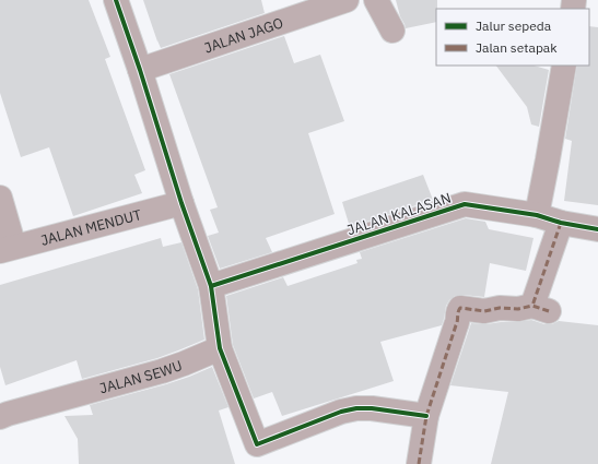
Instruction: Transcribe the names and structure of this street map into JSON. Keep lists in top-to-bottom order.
{
  "streets": {
    "street": [
      "JALAN JAGO",
      "JALAN KALASAN",
      "JALAN MENDUT",
      "JALAN SEWU"
    ]
  },
  "legend": ["Jalur sepeda", "Jalan setapak"]
}
